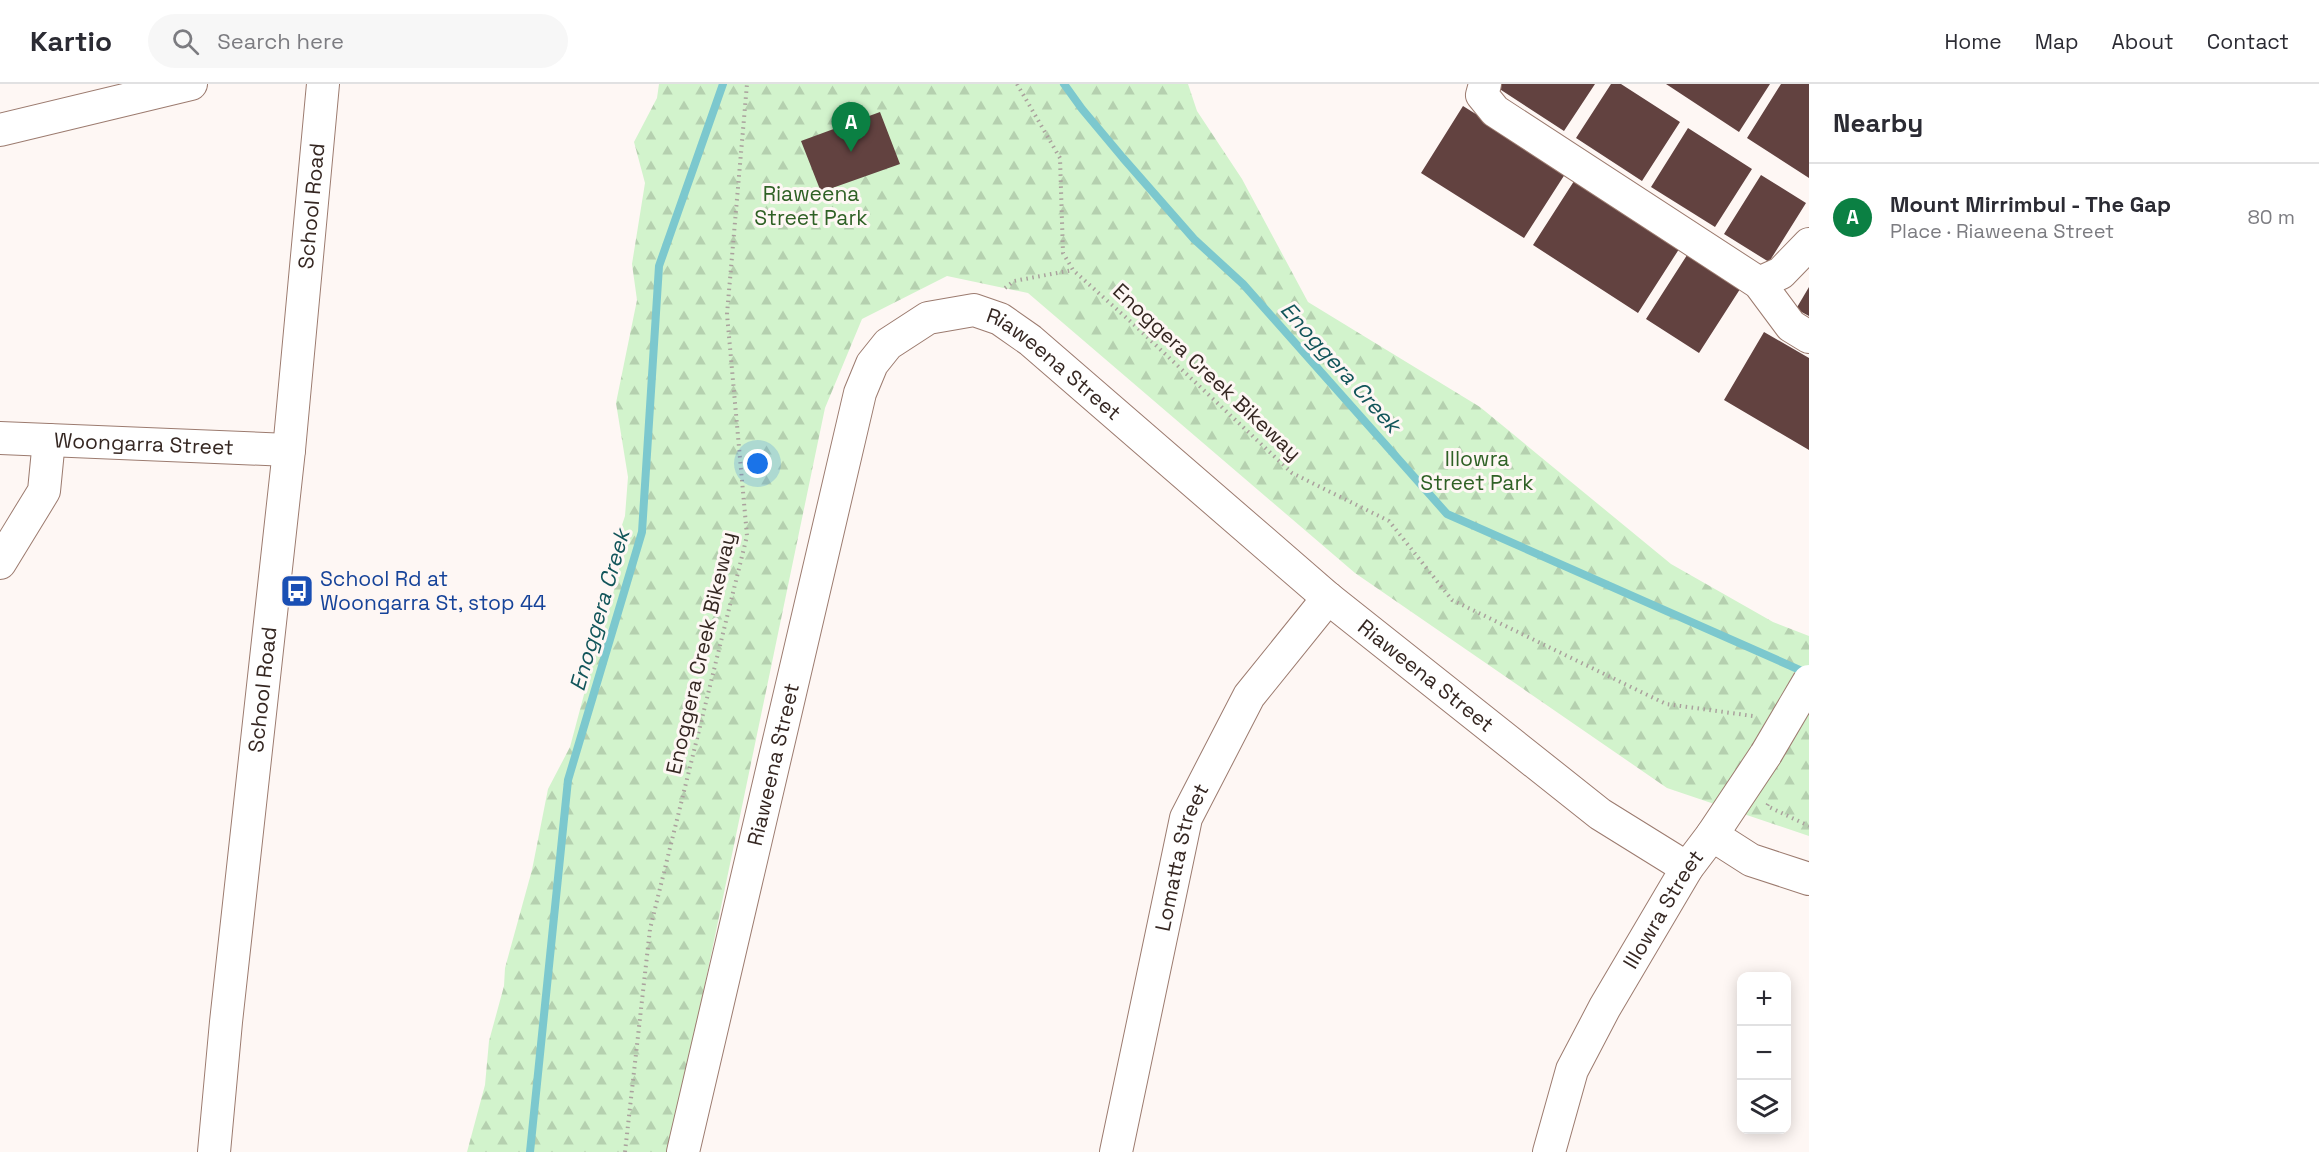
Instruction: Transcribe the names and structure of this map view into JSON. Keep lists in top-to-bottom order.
{
  "streets": {
    "street": [
      "School Road",
      "Riaweena Street",
      "Woongarra Street",
      "Lomatta Street",
      "Illowra Street"
    ],
    "path": ["Enoggera Creek Bikeway"]
  },
  "crossings": [
    ["School Road", "Woongarra Street"],
    ["Riaweena Street", "Lomatta Street"],
    ["Riaweena Street", "Illowra Street"]
  ],
  "water": ["Enoggera Creek"],
  "parks": ["Riaweena Street Park", "Illowra Street Park"],
  "places": {
    "bus stop": ["School Rd at Woongarra St, stop 44"]
  },
  "page": {
    "header": "Kartio",
    "search": "Search here",
    "nav": [
      "Home",
      "Map",
      "About",
      "Contact"
    ],
    "heading": "Nearby",
    "pins": "A",
    "list": [
      {
        "mark": "A",
        "name": "Mount Mirrimbul - The Gap",
        "note": "Place · Riaweena Street",
        "value": "80 m"
      }
    ],
    "map_buttons": ["+", "−"]
  }
}
